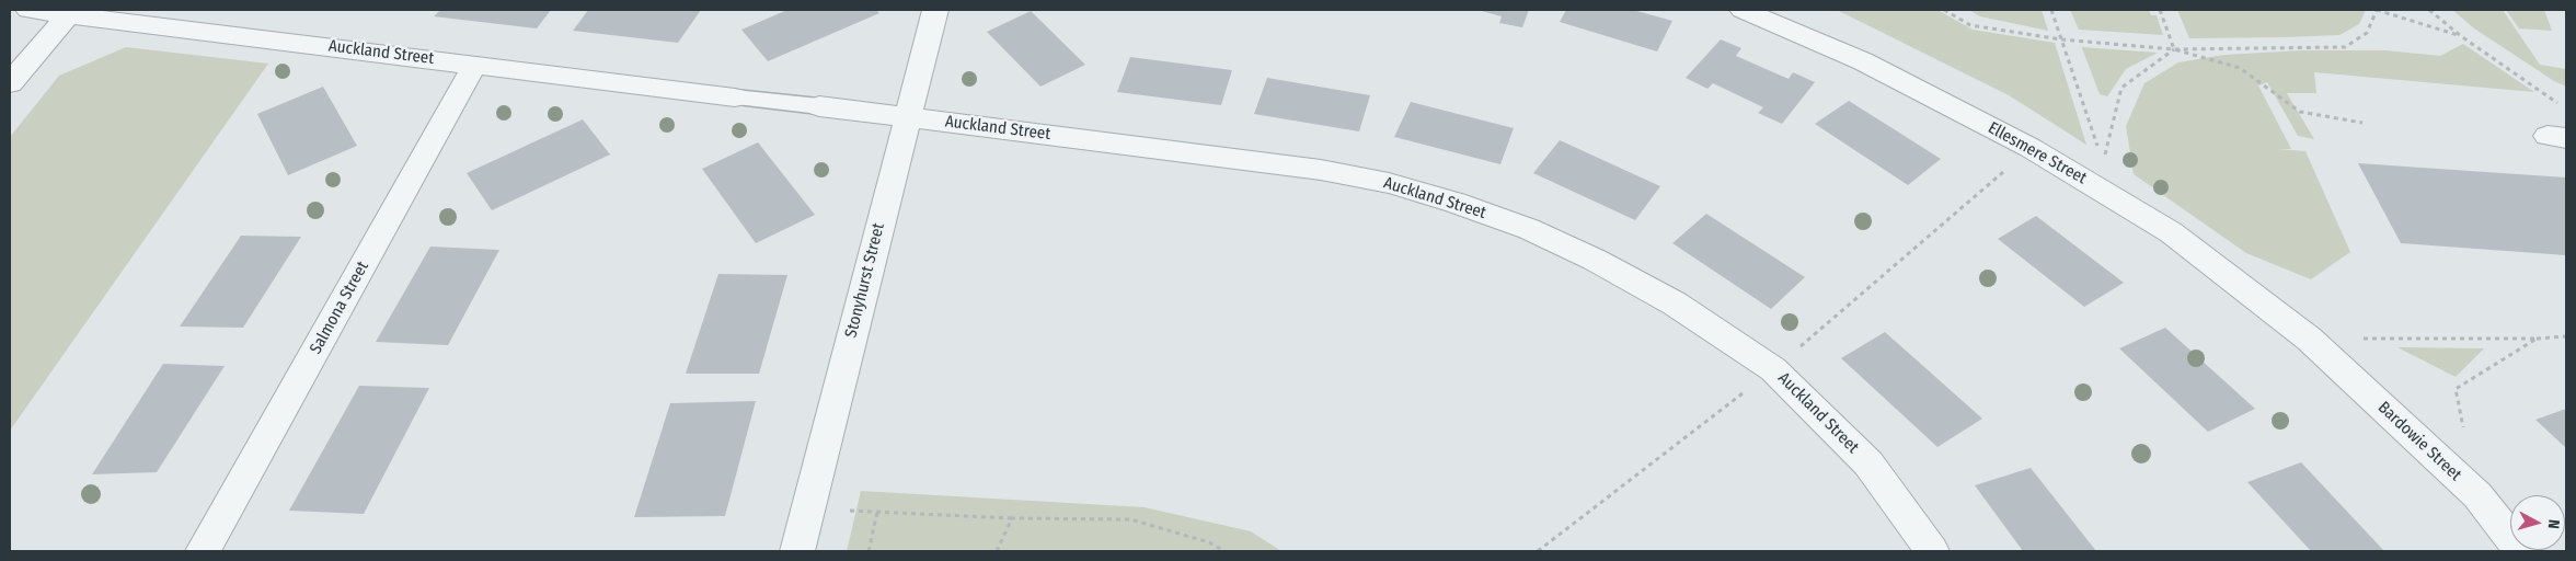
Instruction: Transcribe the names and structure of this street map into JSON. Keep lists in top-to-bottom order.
{
  "streets": {
    "street": [
      "Auckland Street",
      "Ellesmere Street",
      "Stonyhurst Street",
      "Salmona Street",
      "Bardowie Street"
    ]
  },
  "crossings": [
    ["Auckland Street", "Stonyhurst Street"],
    ["Auckland Street", "Salmona Street"],
    ["Ellesmere Street", "Bardowie Street"]
  ],
  "north": "right"
}
